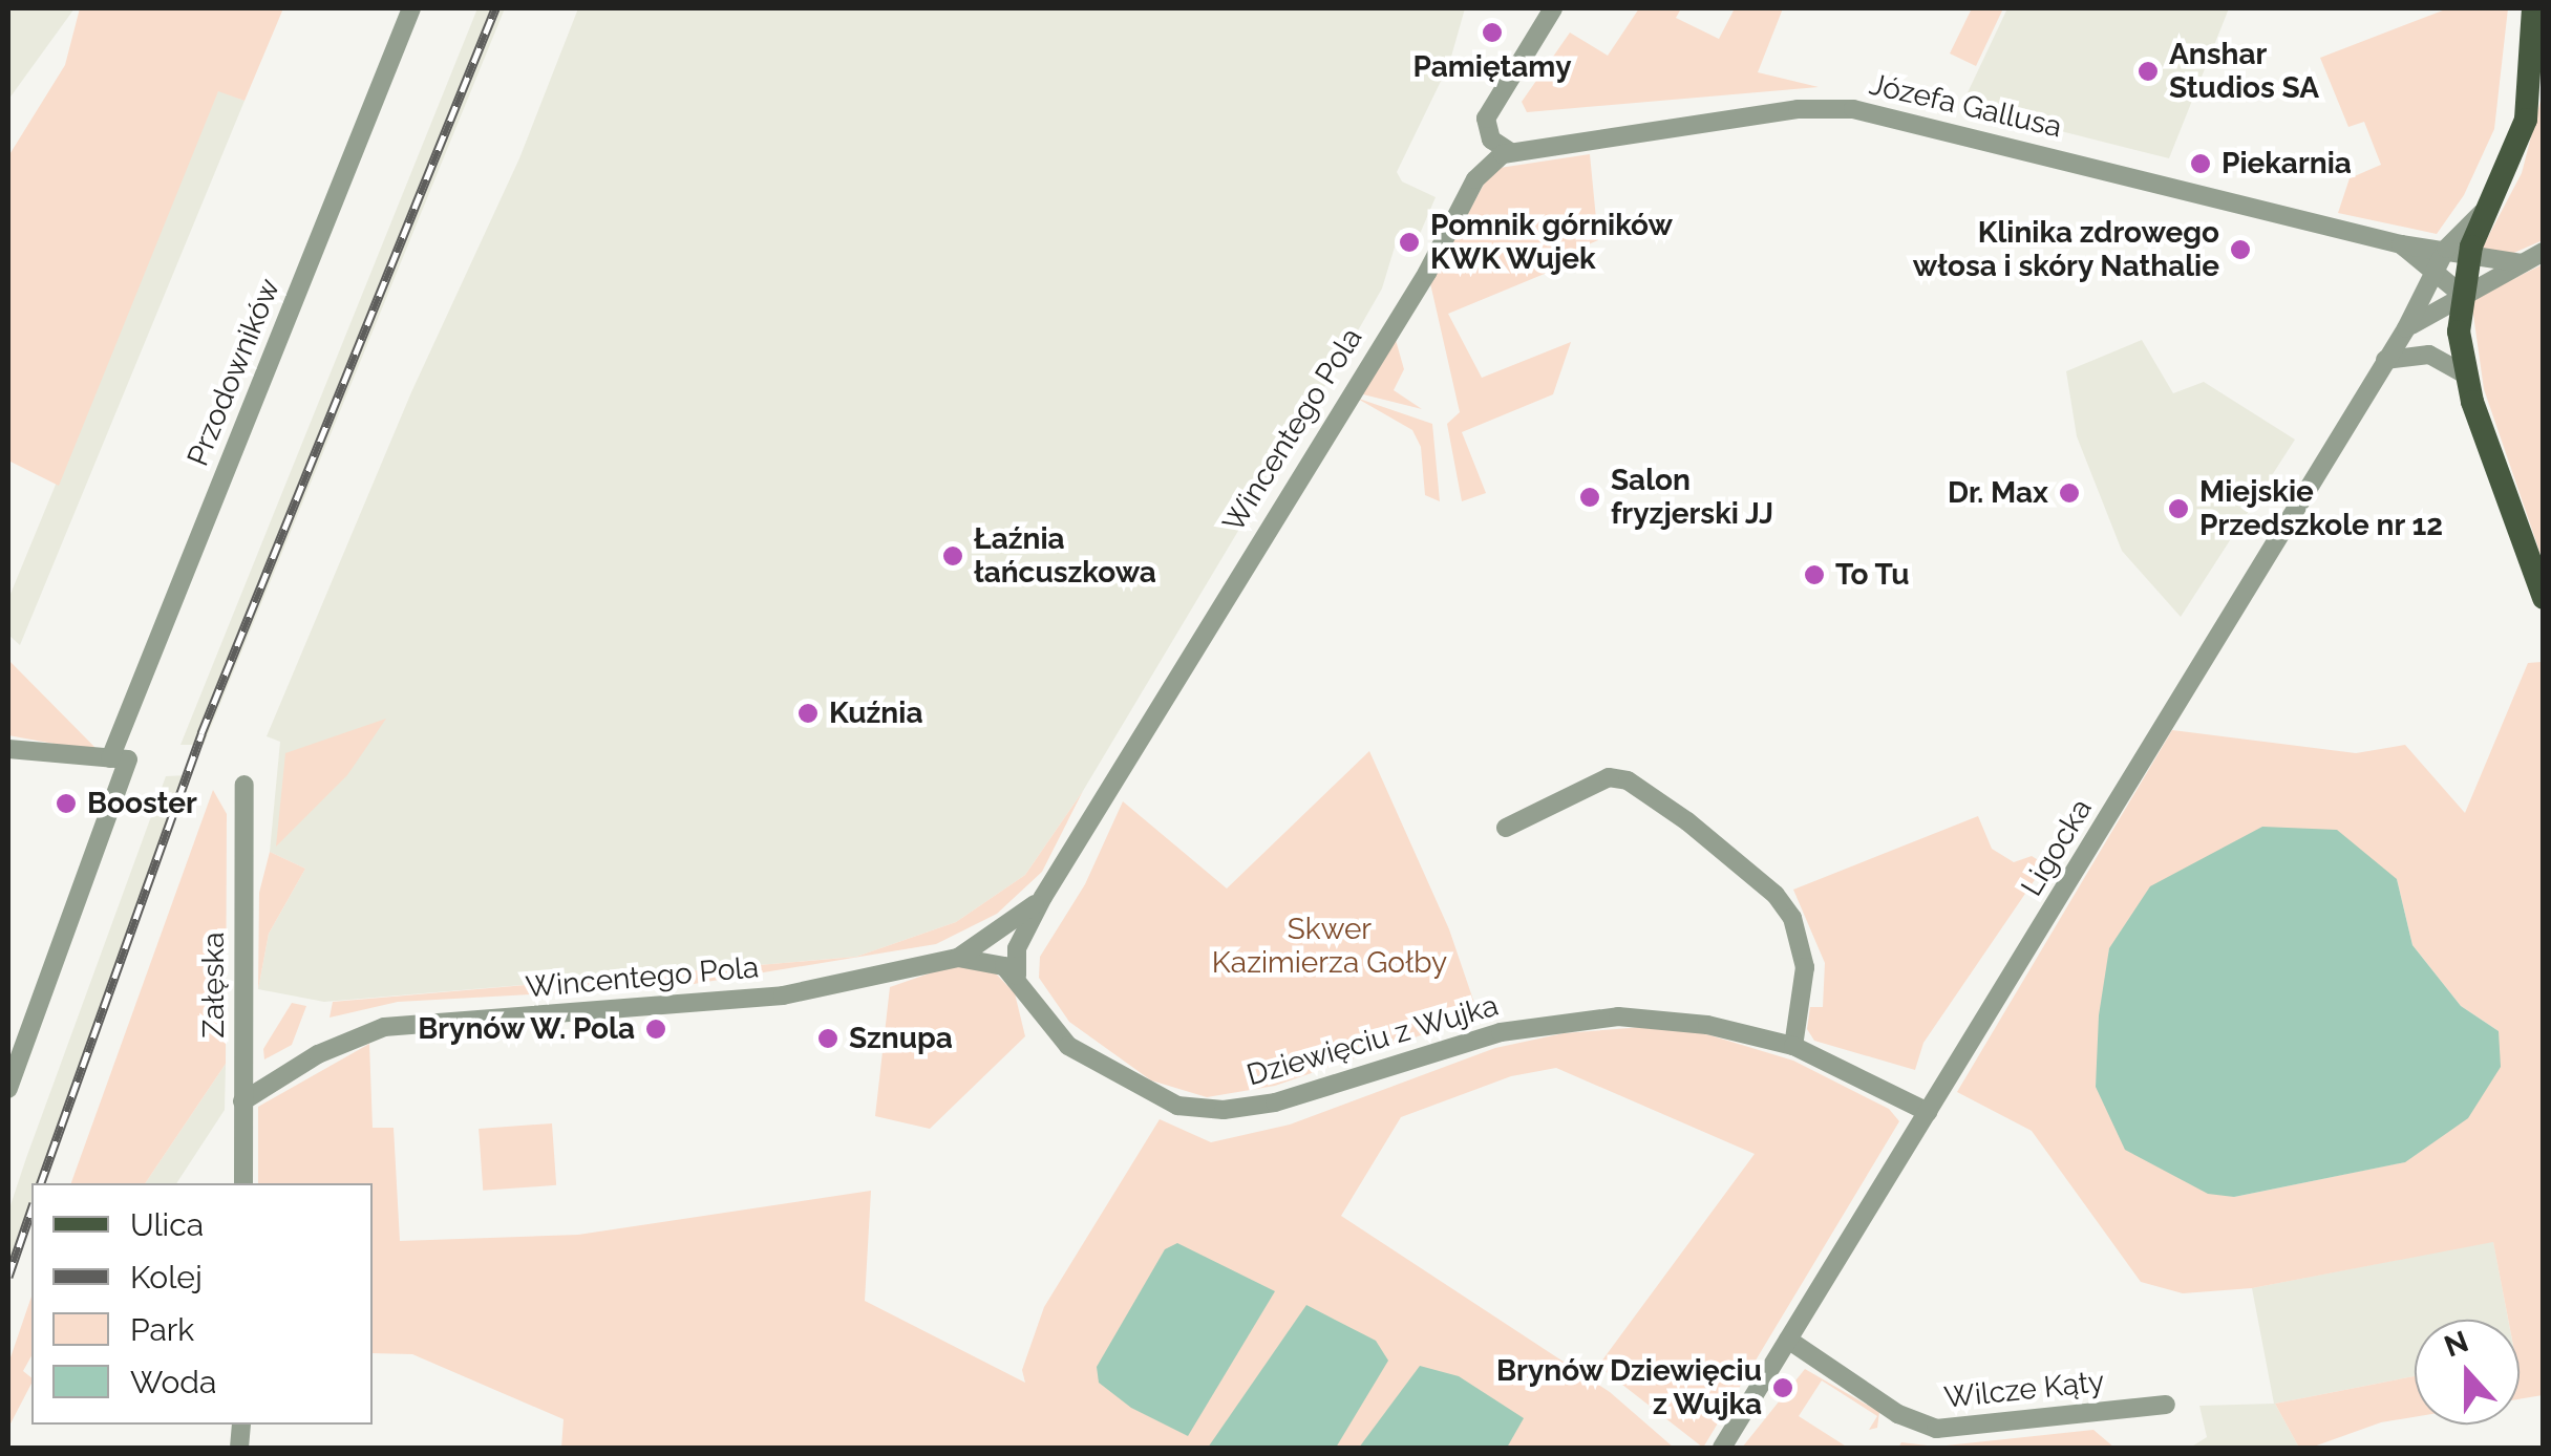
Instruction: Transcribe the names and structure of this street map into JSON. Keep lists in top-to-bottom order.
{
  "streets": {
    "street": [
      "Józefa Gallusa",
      "Przodowników",
      "Wincentego Pola",
      "Ligocka",
      "Załęska",
      "Dziewięciu z Wujka",
      "Wilcze Kąty"
    ]
  },
  "crossings": [
    ["Józefa Gallusa", "Wincentego Pola"],
    ["Józefa Gallusa", "Ligocka"],
    ["Wincentego Pola", "Załęska"],
    ["Wincentego Pola", "Dziewięciu z Wujka"],
    ["Ligocka", "Dziewięciu z Wujka"],
    ["Ligocka", "Wilcze Kąty"]
  ],
  "parks": ["Skwer Kazimierza Gołby"],
  "places": [
    "Pamiętamy",
    "Anshar Studios SA",
    "Piekarnia",
    "Pomnik górników KWK Wujek",
    "Klinika zdrowego włosa i skóry Nathalie",
    "Dr. Max",
    "Salon fryzjerski JJ",
    "Miejskie Przedszkole nr 12",
    "Łaźnia łańcuszkowa",
    "To Tu",
    "Kuźnia",
    "Booster",
    "Brynów W. Pola",
    "Sznupa",
    "Brynów Dziewięciu z Wujka"
  ],
  "legend": [
    "Ulica",
    "Kolej",
    "Park",
    "Woda"
  ],
  "north": "top"
}
